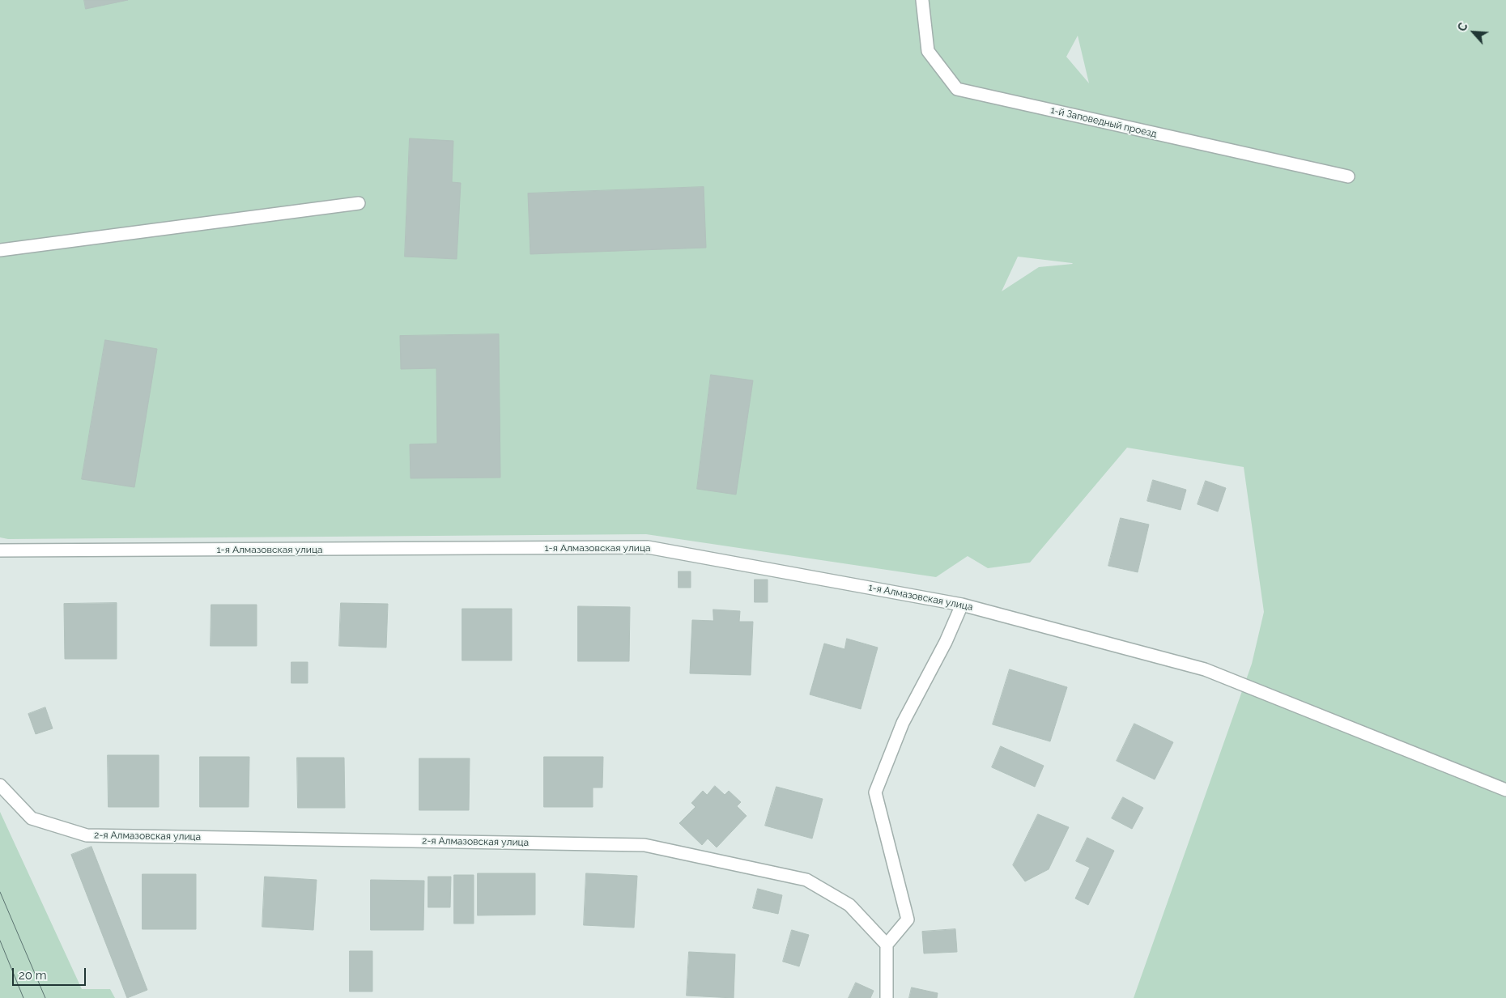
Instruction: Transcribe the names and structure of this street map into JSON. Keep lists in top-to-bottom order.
{
  "streets": {
    "street": ["1-й Заповедный проезд", "1-я Алмазовская улица", "2-я Алмазовская улица"]
  },
  "scale_bar": "20 m",
  "north": "top left"
}
